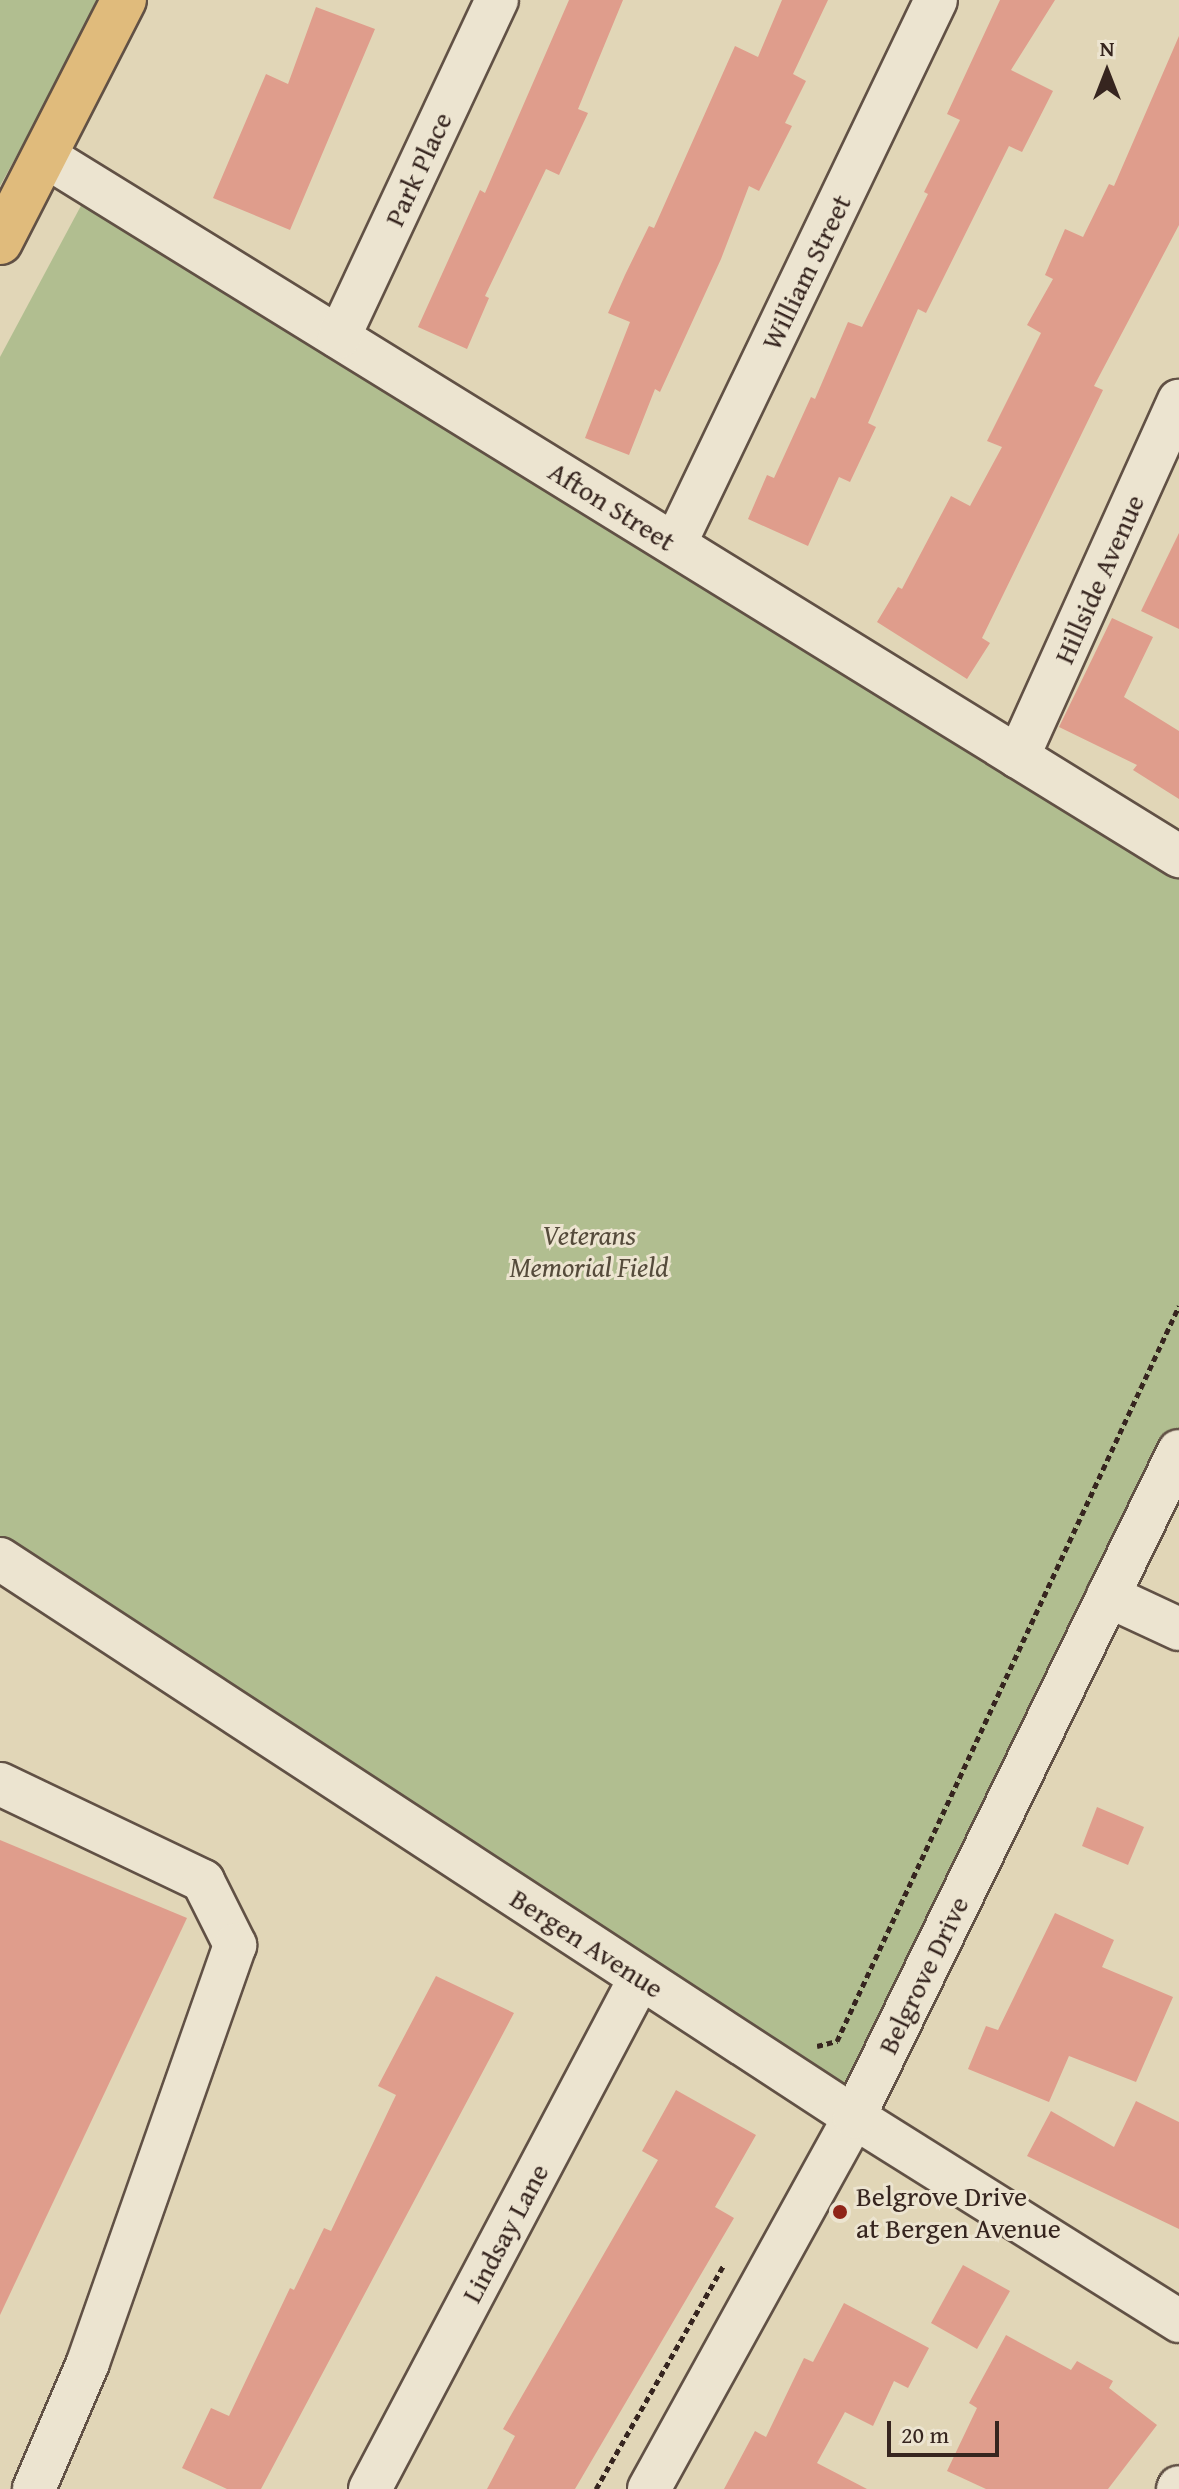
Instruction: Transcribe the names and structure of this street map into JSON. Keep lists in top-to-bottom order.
{
  "streets": {
    "street": [
      "Park Place",
      "William Street",
      "Afton Street",
      "Hillside Avenue",
      "Bergen Avenue",
      "Belgrove Drive",
      "Lindsay Lane"
    ]
  },
  "crossings": [
    ["Park Place", "Afton Street"],
    ["William Street", "Afton Street"],
    ["Afton Street", "Hillside Avenue"],
    ["Bergen Avenue", "Belgrove Drive"],
    ["Bergen Avenue", "Lindsay Lane"]
  ],
  "parks": ["Veterans Memorial Field"],
  "places": ["Belgrove Drive at Bergen Avenue"],
  "scale_bar": "20 m",
  "north": "top"
}
